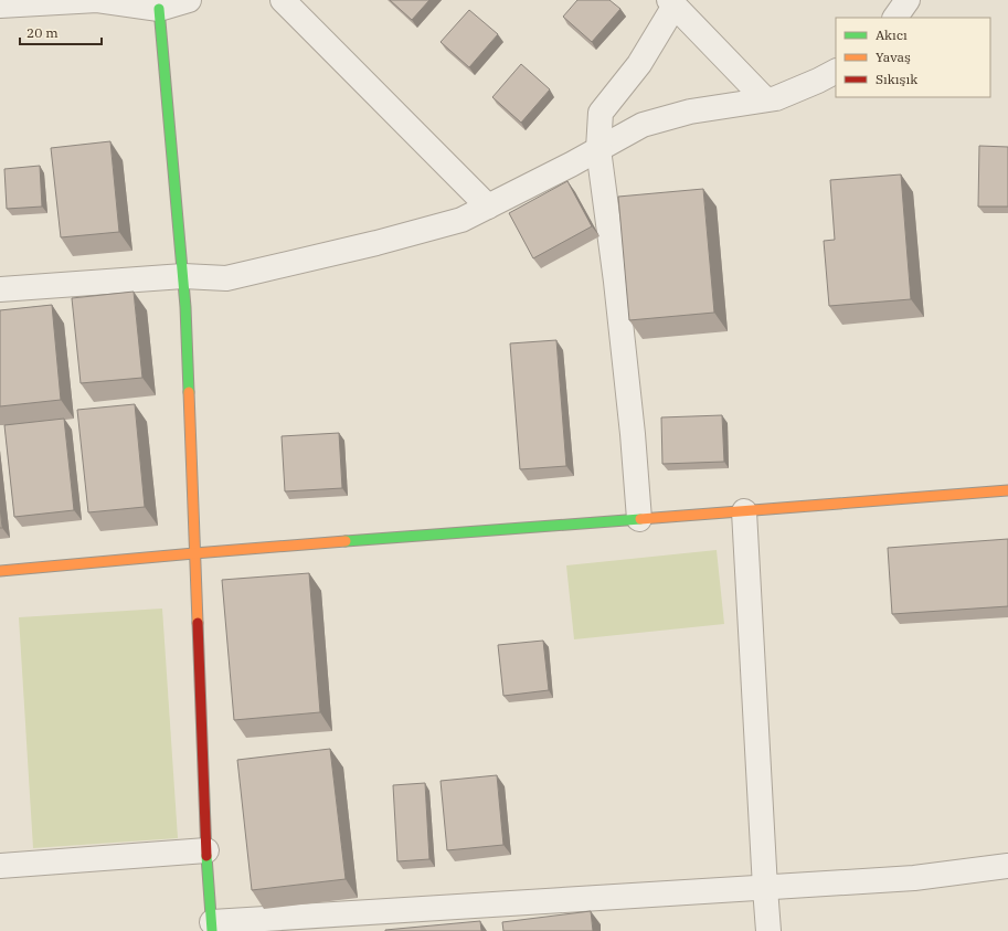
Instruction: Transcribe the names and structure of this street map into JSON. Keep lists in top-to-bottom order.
{
  "legend": ["Akıcı", "Yavaş", "Sıkışık"],
  "scale_bar": "20 m"
}
